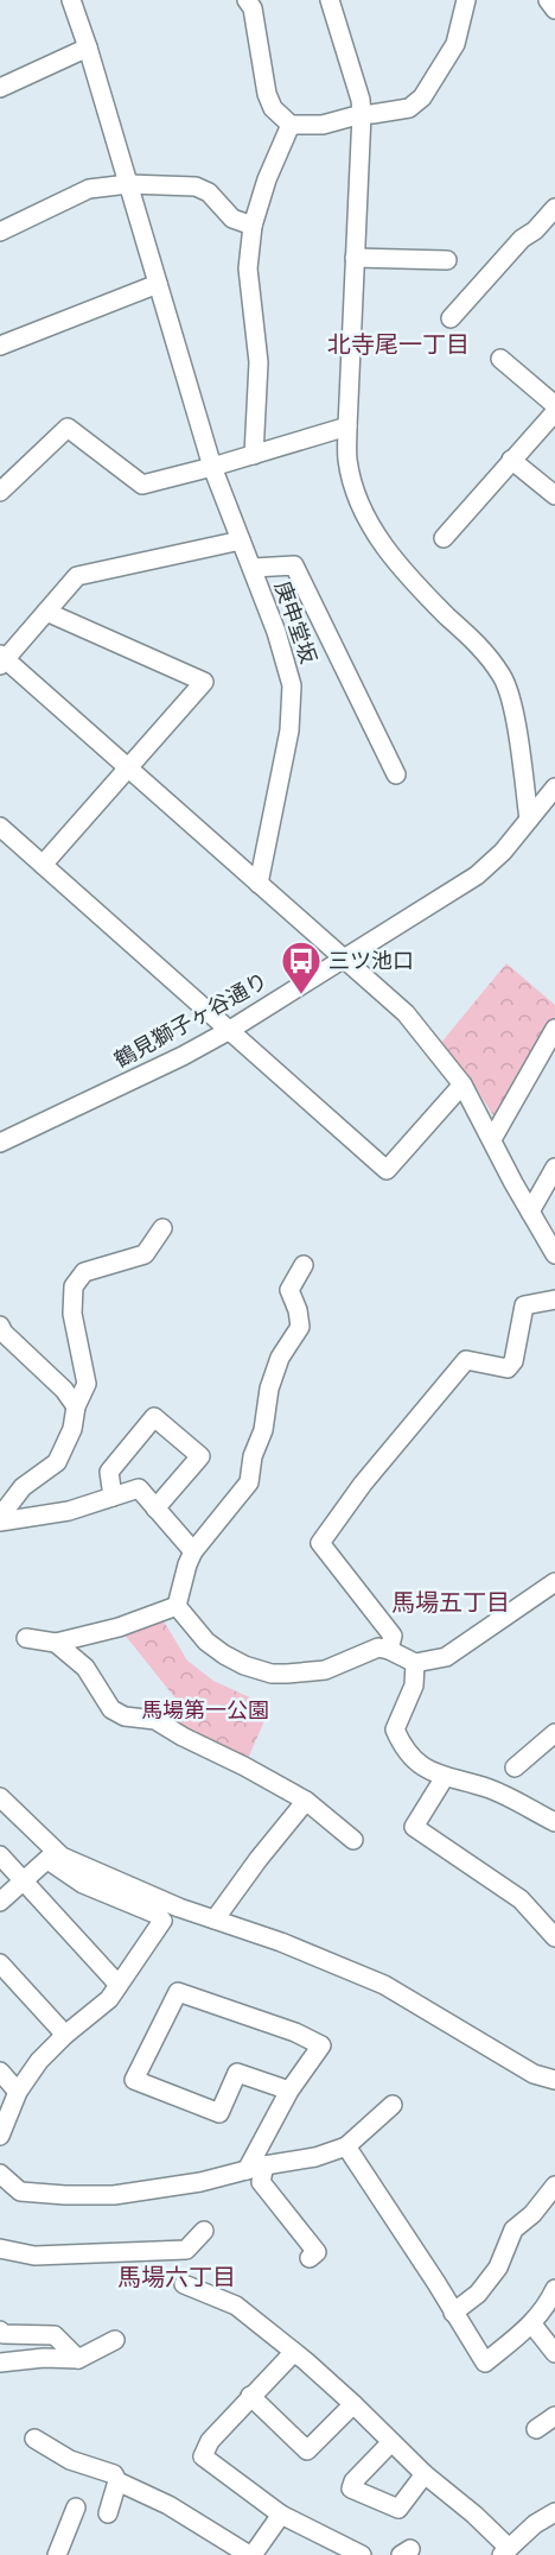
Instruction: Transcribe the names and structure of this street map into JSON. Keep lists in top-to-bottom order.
{
  "streets": {
    "street": ["庚申堂坂", "鶴見獅子ヶ谷通り"]
  },
  "districts": ["北寺尾一丁目", "馬場五丁目", "馬場六丁目"],
  "parks": ["馬場第一公園"],
  "places": {
    "bus stop": ["三ツ池口"]
  }
}
